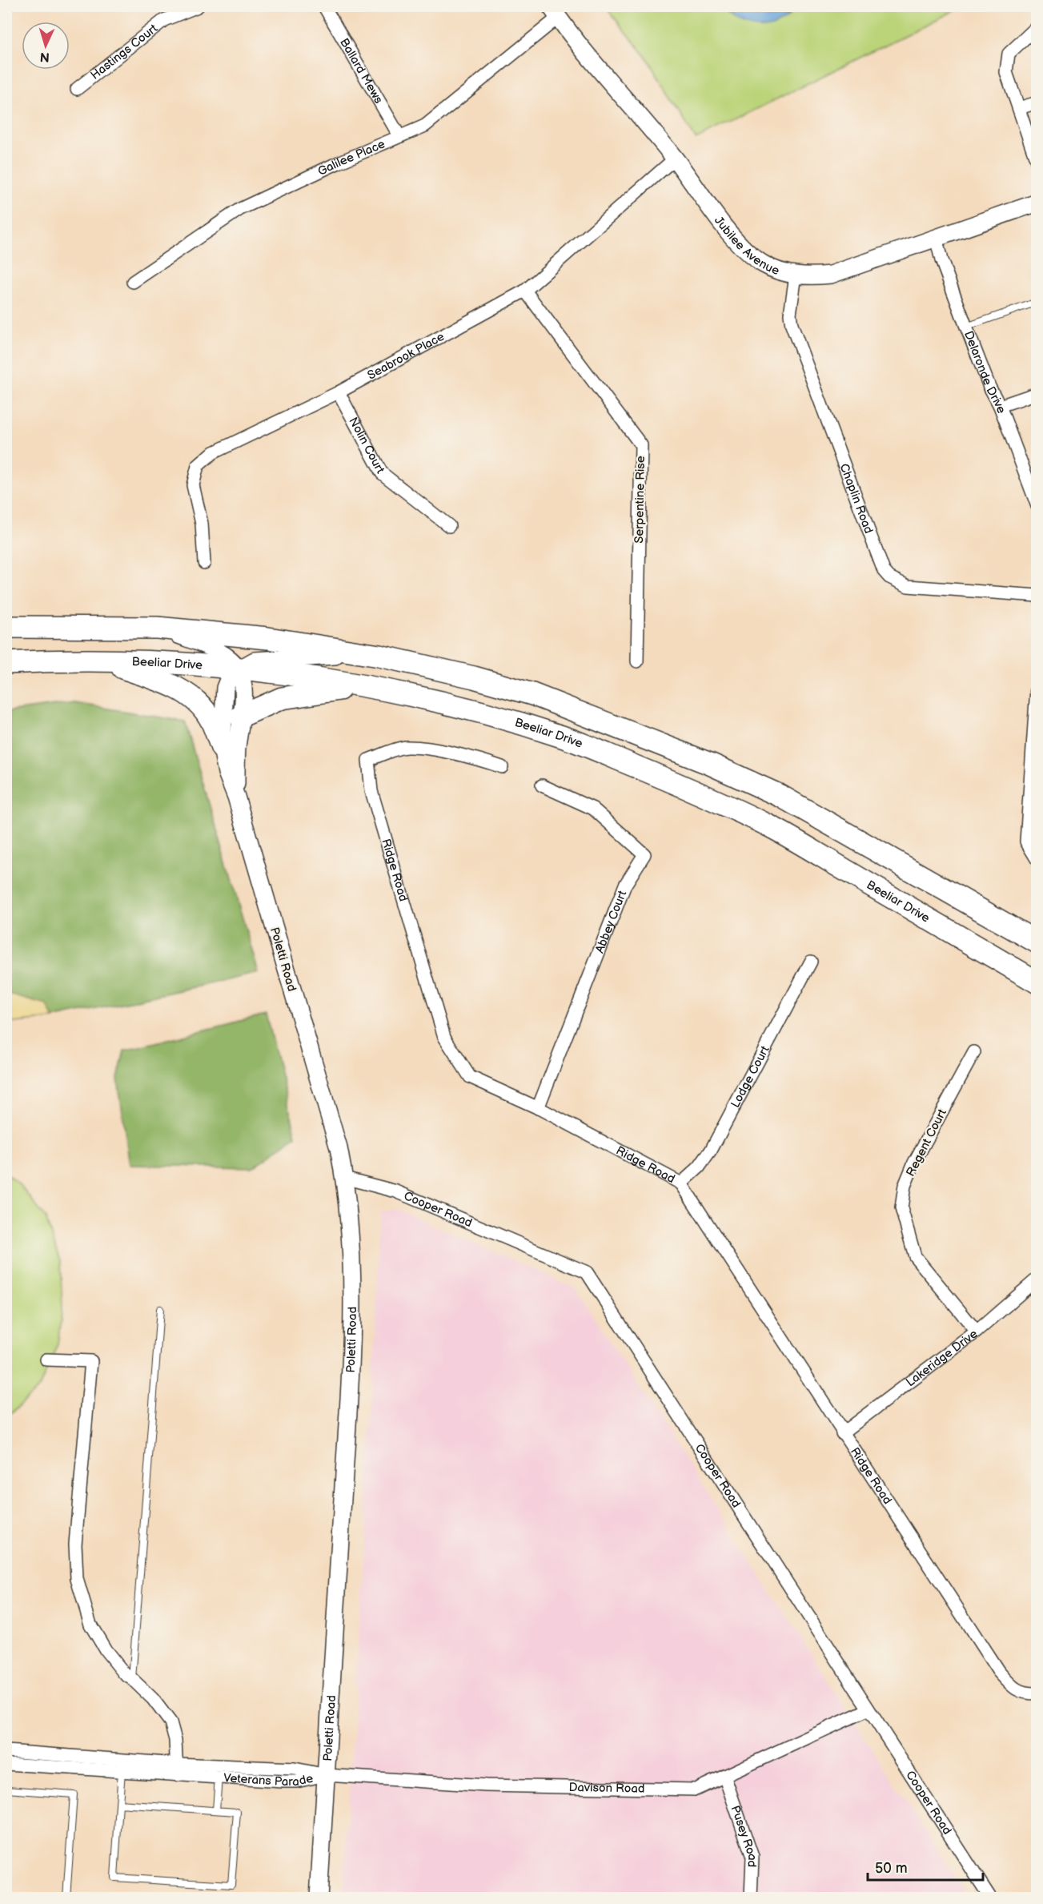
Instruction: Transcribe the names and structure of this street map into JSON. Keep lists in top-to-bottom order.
{
  "streets": {
    "highway": ["Beeliar Drive"],
    "main road": ["Jubilee Avenue", "Poletti Road"],
    "street": [
      "Hastings Court",
      "Ballard Mews",
      "Galilee Place",
      "Seabrook Place",
      "Delaronde Drive",
      "Nolin Court",
      "Chaplin Road",
      "Serpentine Rise",
      "Ridge Road",
      "Abbey Court",
      "Lodge Court",
      "Regent Court",
      "Cooper Road",
      "Lakeridge Drive",
      "Veterans Parade",
      "Davison Road",
      "Pusey Road"
    ]
  },
  "crossings": [
    ["Ballard Mews", "Galilee Place"],
    ["Galilee Place", "Jubilee Avenue"],
    ["Jubilee Avenue", "Seabrook Place"],
    ["Jubilee Avenue", "Delaronde Drive"],
    ["Jubilee Avenue", "Chaplin Road"],
    ["Seabrook Place", "Nolin Court"],
    ["Seabrook Place", "Serpentine Rise"],
    ["Beeliar Drive", "Poletti Road"],
    ["Ridge Road", "Abbey Court"],
    ["Ridge Road", "Lodge Court"],
    ["Ridge Road", "Lakeridge Drive"],
    ["Poletti Road", "Cooper Road"],
    ["Poletti Road", "Veterans Parade"],
    ["Poletti Road", "Davison Road"],
    ["Regent Court", "Lakeridge Drive"],
    ["Cooper Road", "Davison Road"],
    ["Veterans Parade", "Davison Road"],
    ["Davison Road", "Pusey Road"]
  ],
  "scale_bar": "50 m",
  "north": "bottom"
}
